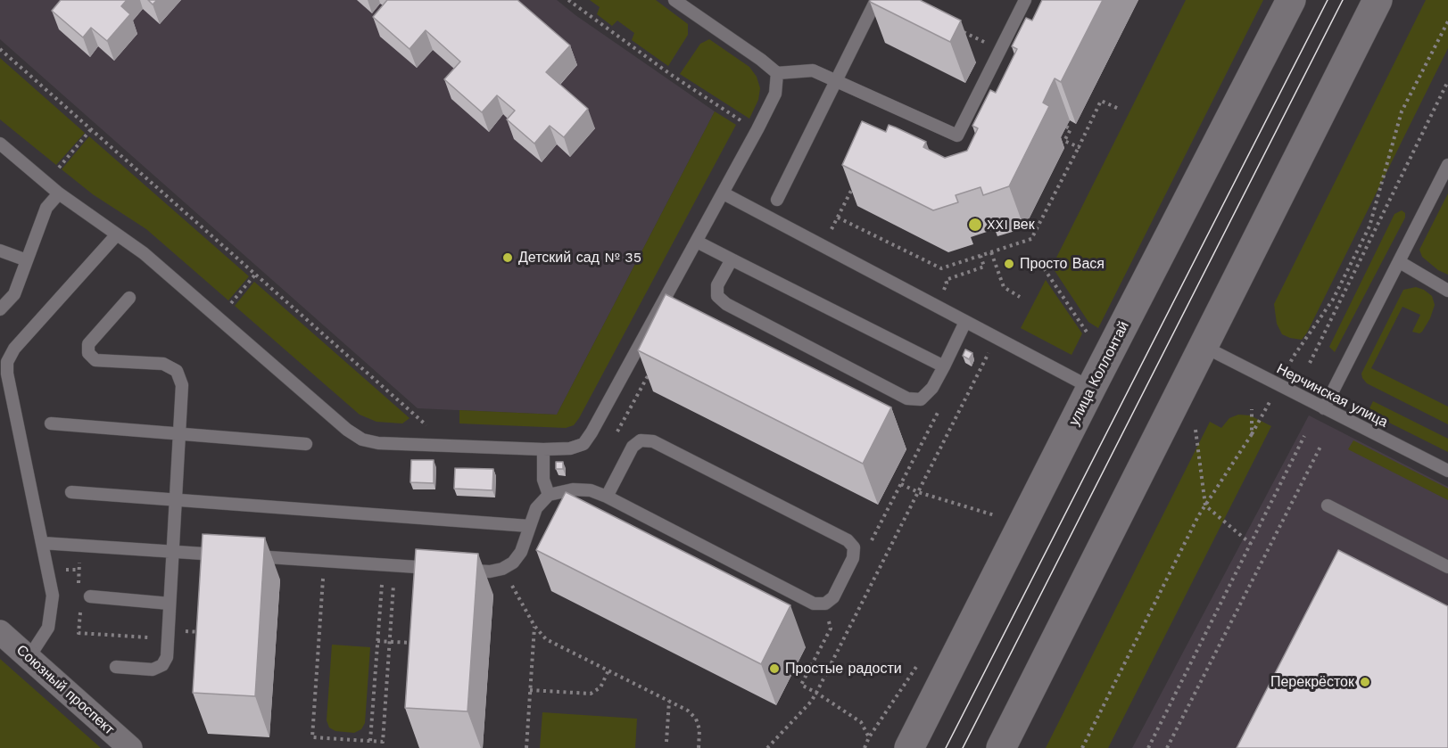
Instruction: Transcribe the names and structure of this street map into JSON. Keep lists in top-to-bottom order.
{
  "streets": {
    "main road": ["улица Коллонтай"],
    "street": ["Союзный проспект"],
    "lane": ["Нерчинская улица"]
  },
  "places": [
    "XXI век",
    "Детский сад № 35",
    "Просто Вася",
    "Простые радости",
    "Перекрёсток"
  ]
}
